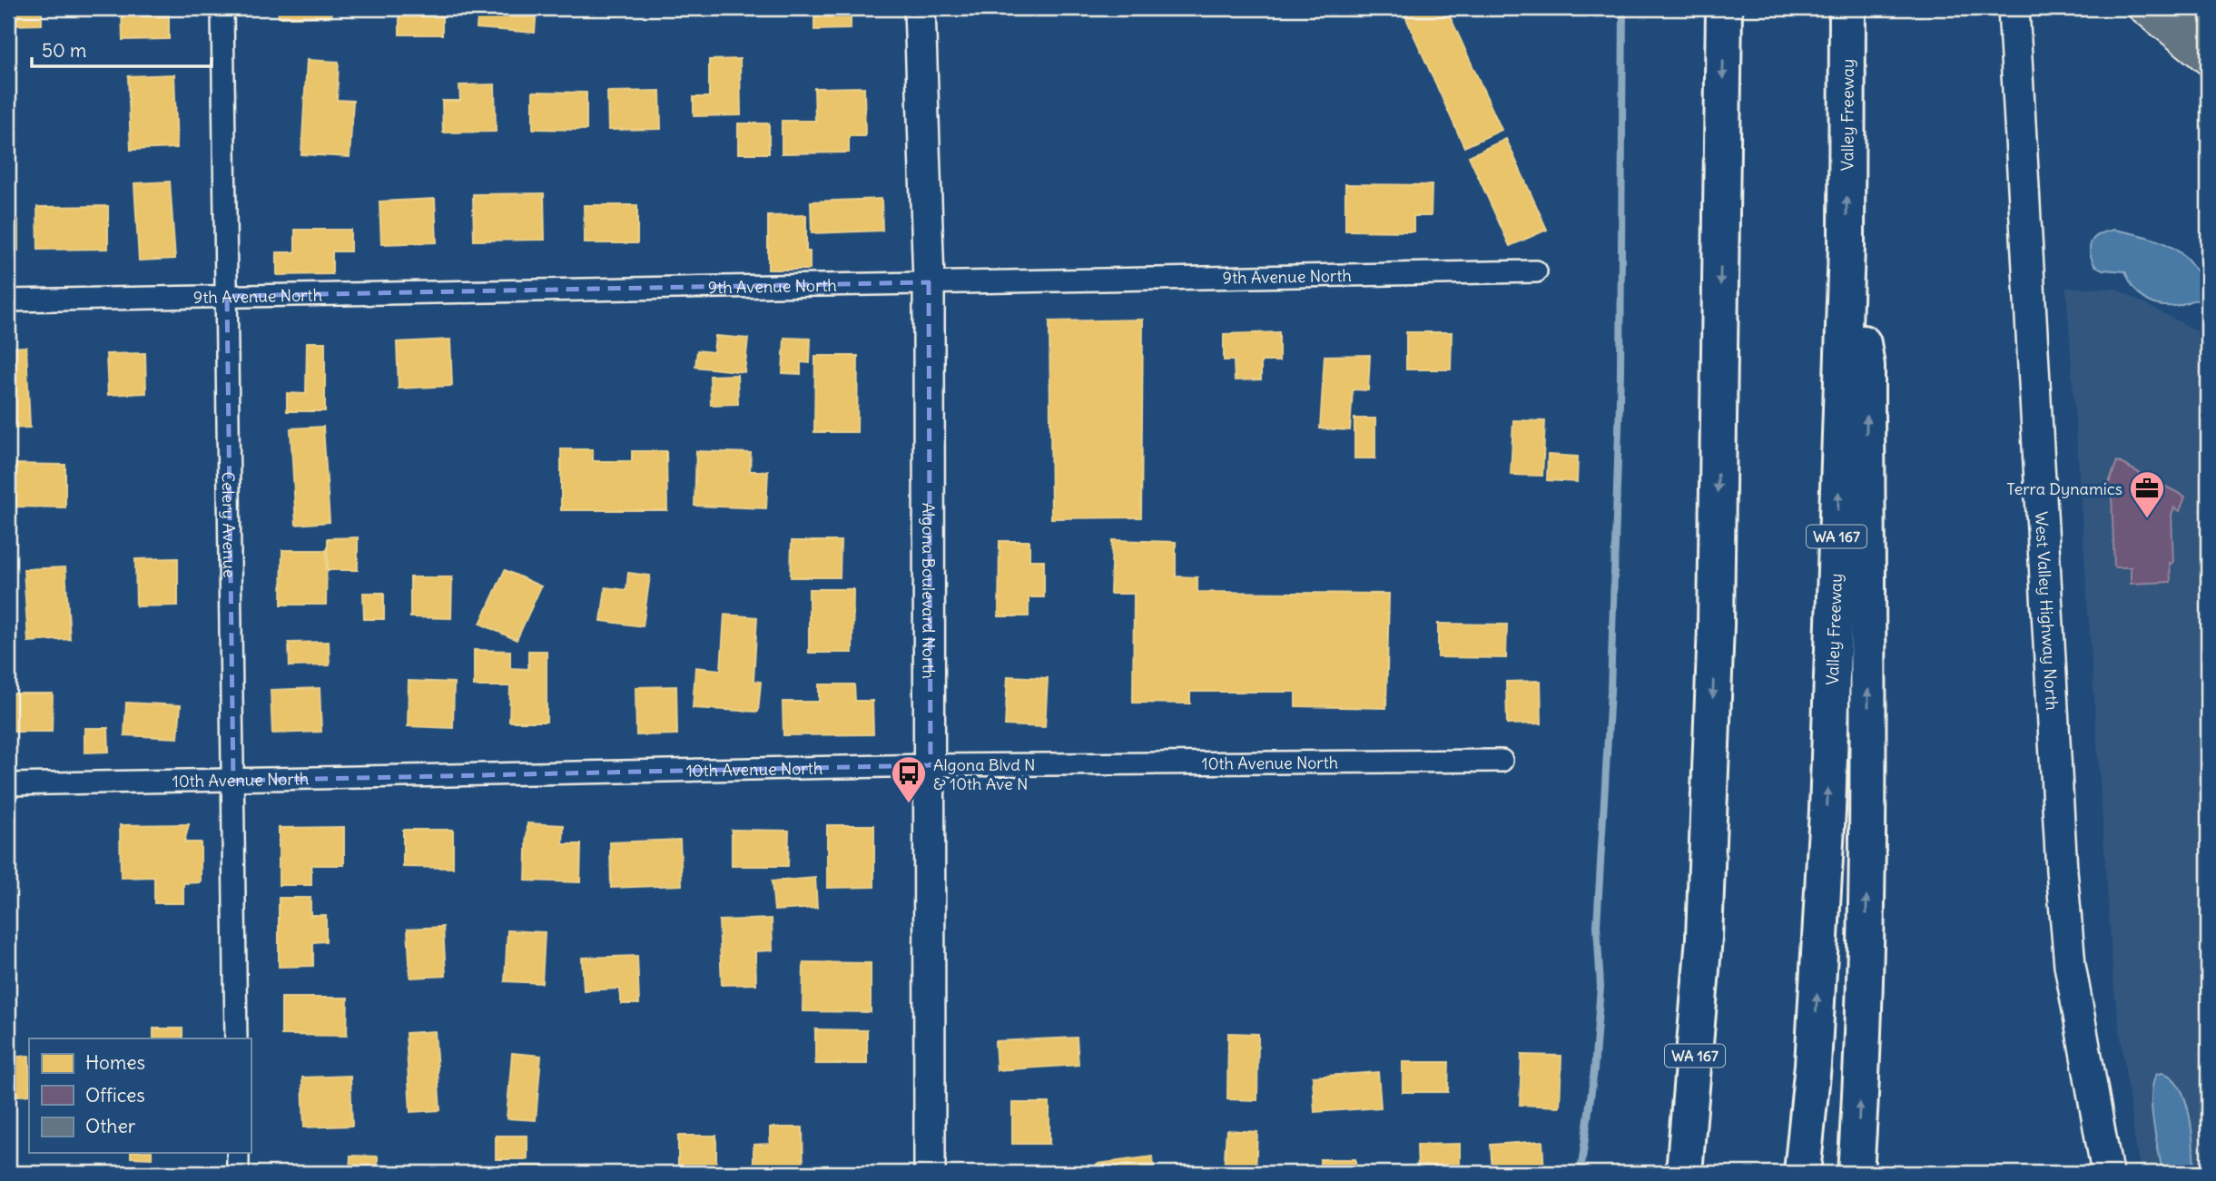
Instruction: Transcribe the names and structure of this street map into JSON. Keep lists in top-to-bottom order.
{
  "streets": {
    "highway": ["Valley Freeway", "WA 167"],
    "street": [
      "9th Avenue North",
      "Celery Avenue",
      "Algona Boulevard North",
      "West Valley Highway North",
      "10th Avenue North"
    ]
  },
  "crossings": [
    ["9th Avenue North", "Celery Avenue"],
    ["9th Avenue North", "Algona Boulevard North"],
    ["Celery Avenue", "10th Avenue North"],
    ["Algona Boulevard North", "10th Avenue North"]
  ],
  "places": {
    "office": ["Terra Dynamics"],
    "bus stop": ["Algona Blvd N & 10th Ave N"]
  },
  "legend": ["Homes", "Offices", "Other"],
  "scale_bar": "50 m"
}
